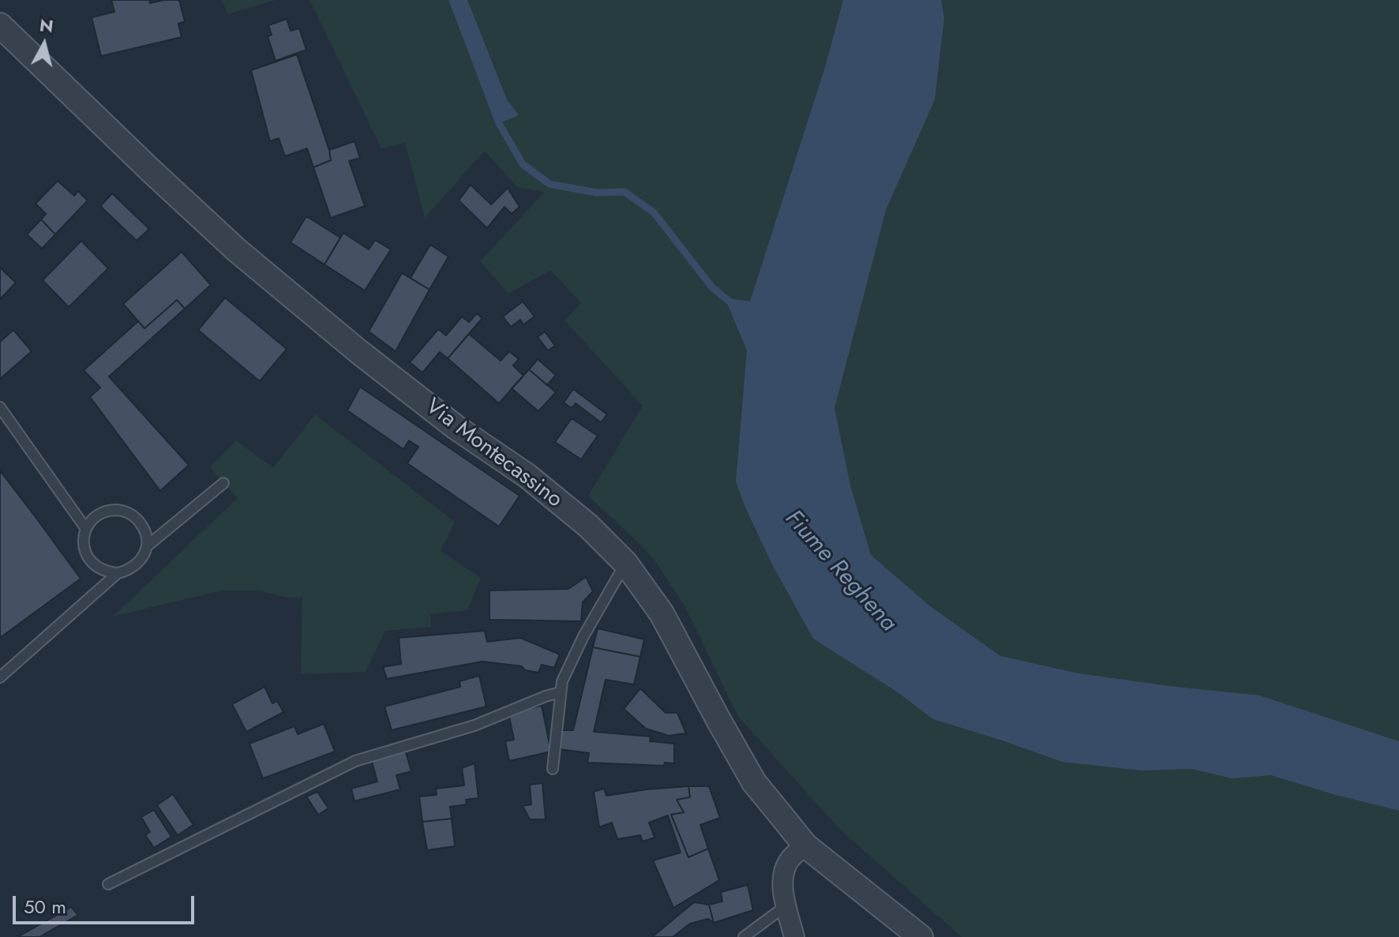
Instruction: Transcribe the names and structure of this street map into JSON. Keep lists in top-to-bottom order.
{
  "streets": {
    "street": ["Via Montecassino"]
  },
  "water": ["Fiume Reghena"],
  "scale_bar": "50 m",
  "north": "top"
}
